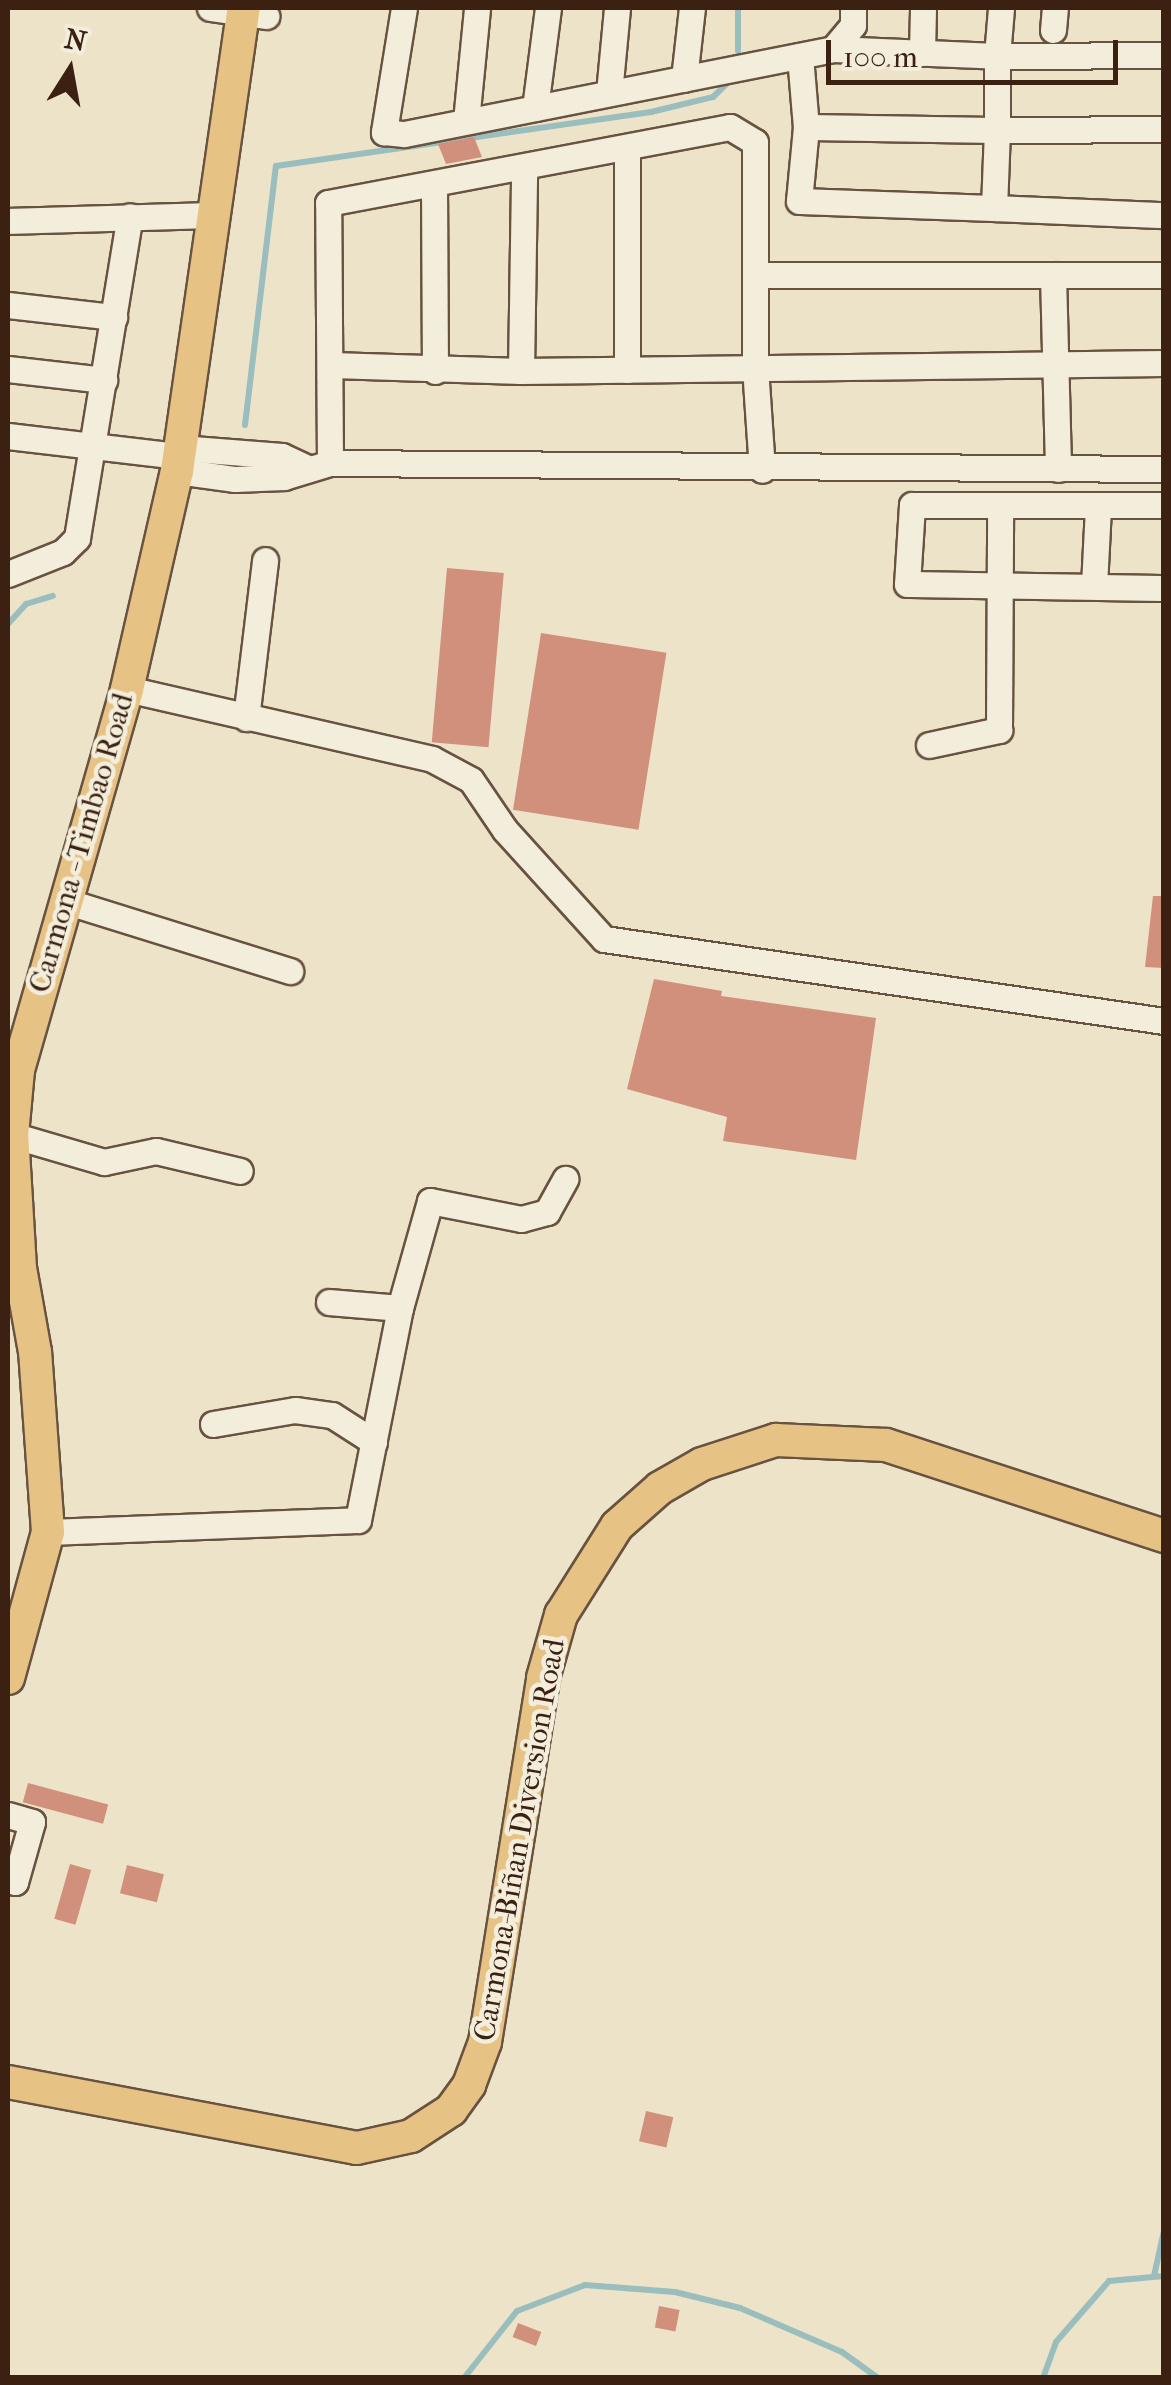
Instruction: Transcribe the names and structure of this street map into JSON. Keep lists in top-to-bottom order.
{
  "streets": {
    "main road": ["Carmona - Timbao Road", "Carmona-Biñan Diversion Road"]
  },
  "scale_bar": "100 m",
  "north": "top"
}
